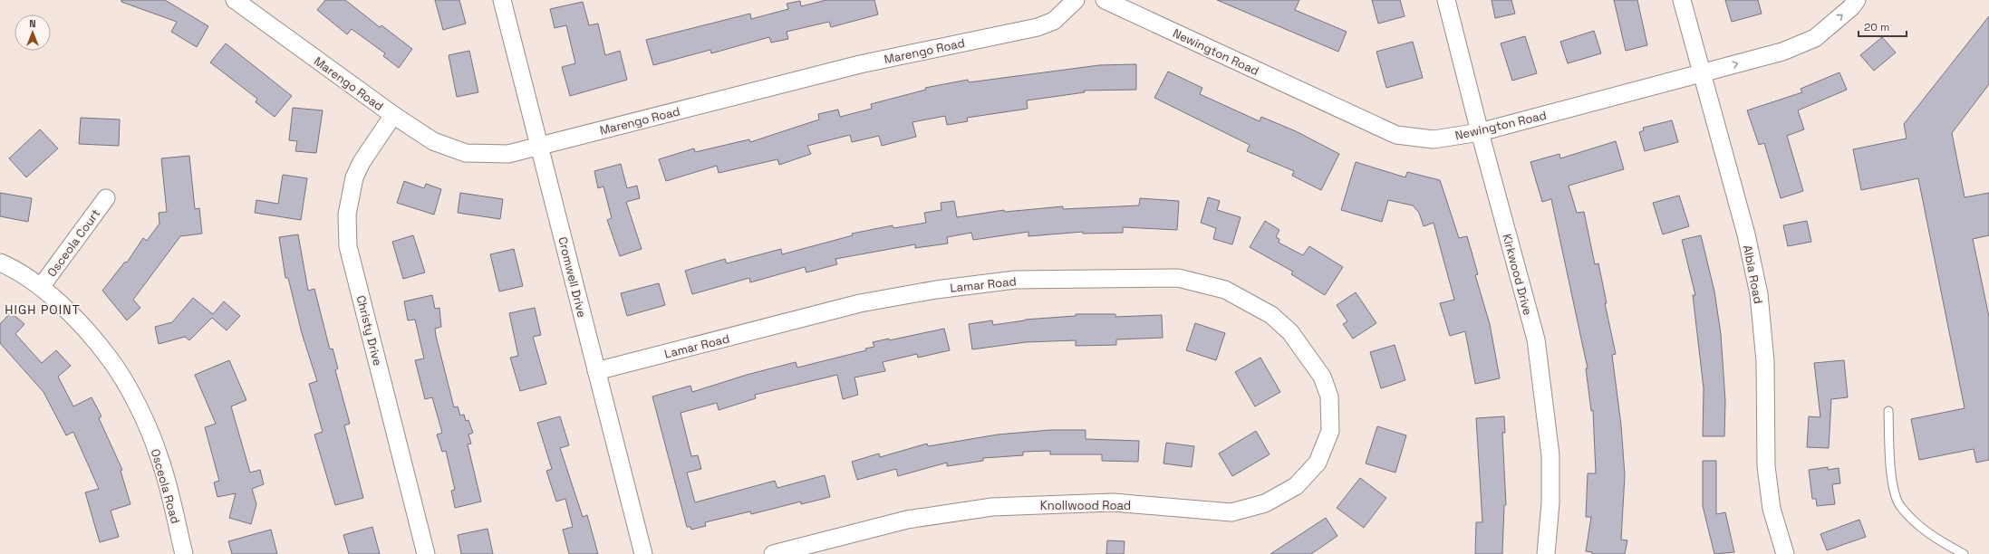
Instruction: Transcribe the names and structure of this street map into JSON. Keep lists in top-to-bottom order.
{
  "streets": {
    "street": [
      "Marengo Road",
      "Newington Road",
      "Osceola Court",
      "Kirkwood Drive",
      "Albia Road",
      "Cromwell Drive",
      "Lamar Road",
      "Christy Drive",
      "Osceola Road",
      "Knollwood Road"
    ]
  },
  "crossings": [
    ["Marengo Road", "Cromwell Drive"],
    ["Marengo Road", "Christy Drive"],
    ["Newington Road", "Kirkwood Drive"],
    ["Newington Road", "Albia Road"],
    ["Osceola Court", "Osceola Road"],
    ["Cromwell Drive", "Lamar Road"],
    ["Lamar Road", "Knollwood Road"]
  ],
  "districts": ["HIGH POINT"],
  "scale_bar": "20 m",
  "north": "top"
}
